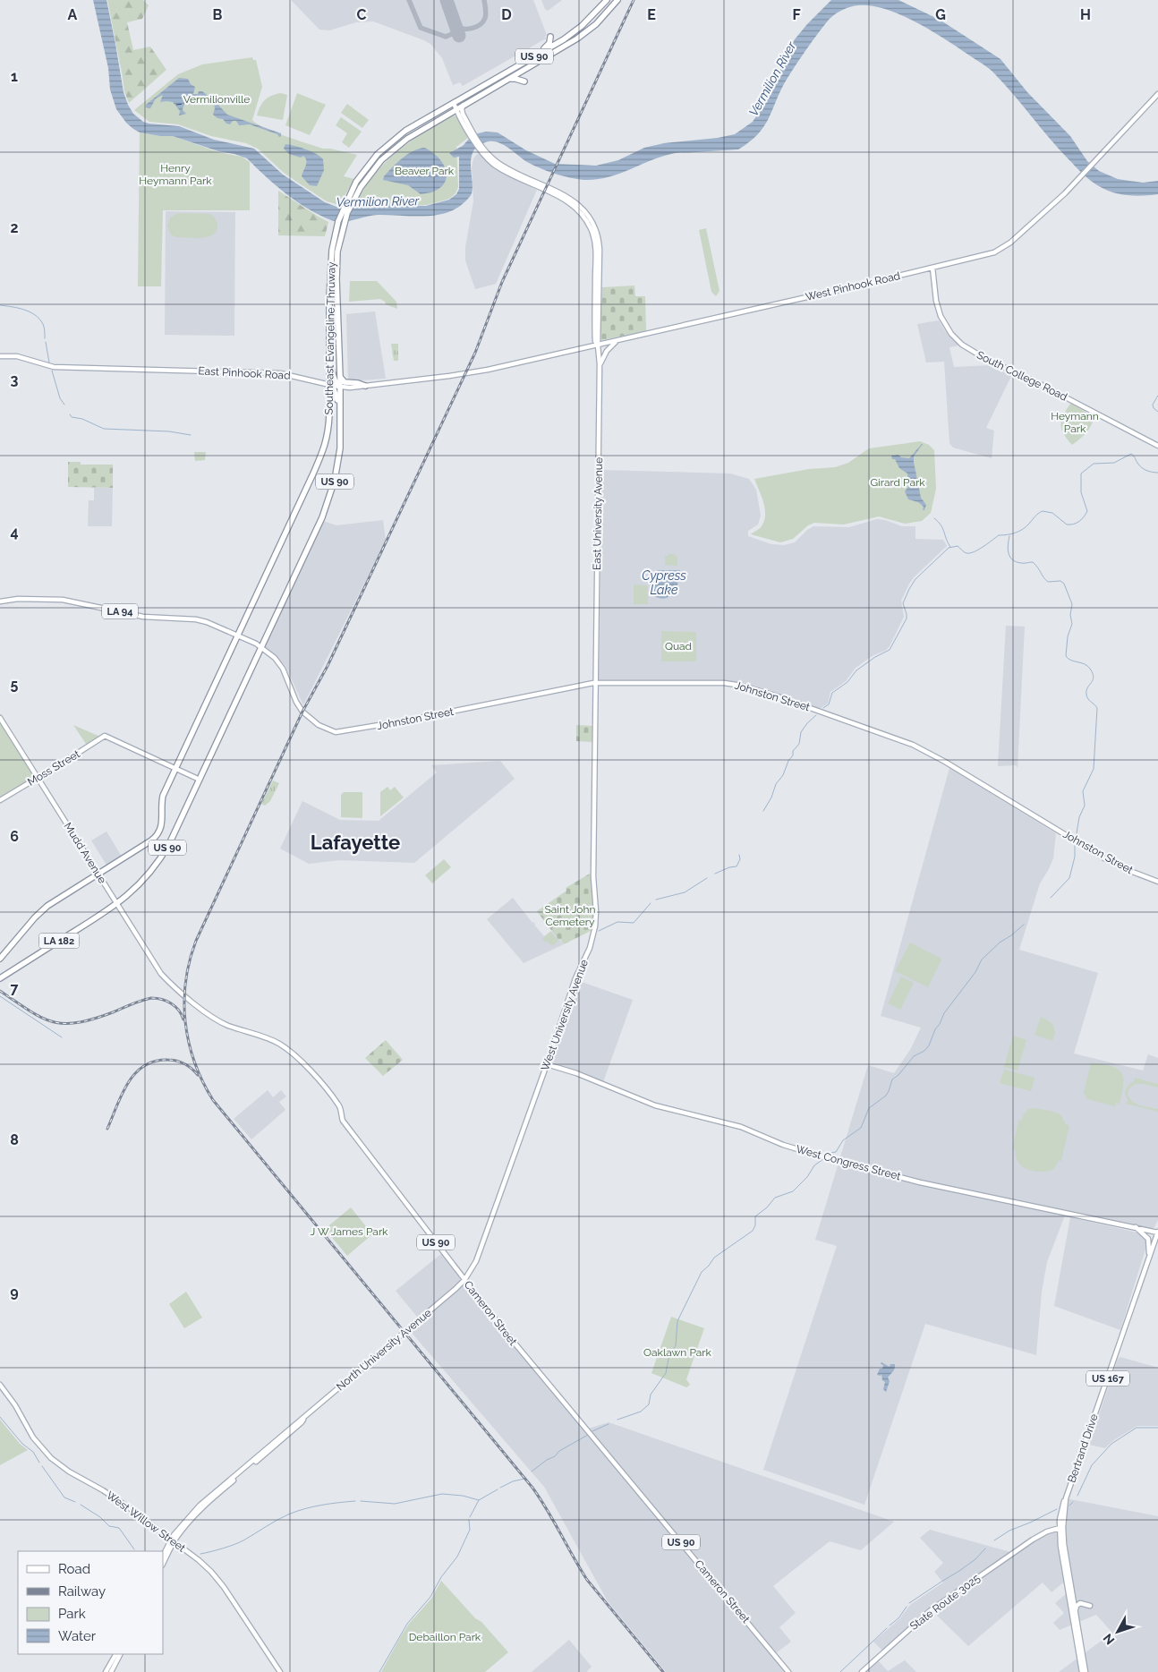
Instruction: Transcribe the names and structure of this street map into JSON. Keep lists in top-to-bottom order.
{
  "streets": {
    "highway": ["US 90", "Southeast Evangeline Thruway", "LA 182"],
    "main road": [
      "West Pinhook Road",
      "East Pinhook Road",
      "South College Road",
      "East University Avenue",
      "LA 94",
      "Johnston Street",
      "Moss Street",
      "Mudd Avenue",
      "West University Avenue",
      "West Congress Street",
      "Cameron Street",
      "North University Avenue",
      "US 167",
      "Bertrand Drive",
      "West Willow Street",
      "State Route 3025"
    ]
  },
  "crossings": [
    ["US 90", "Southeast Evangeline Thruway"],
    ["US 90", "East Pinhook Road"],
    ["US 90", "East University Avenue"],
    ["US 90", "LA 94"],
    ["US 90", "Johnston Street"],
    ["US 90", "Moss Street"],
    ["US 90", "Mudd Avenue"],
    ["US 90", "LA 182"],
    ["West Pinhook Road", "East Pinhook Road"],
    ["West Pinhook Road", "South College Road"],
    ["West Pinhook Road", "East University Avenue"],
    ["Southeast Evangeline Thruway", "East Pinhook Road"],
    ["Southeast Evangeline Thruway", "East University Avenue"],
    ["Southeast Evangeline Thruway", "LA 94"],
    ["East University Avenue", "Johnston Street"],
    ["East University Avenue", "West University Avenue"],
    ["Johnston Street", "West University Avenue"],
    ["Moss Street", "Mudd Avenue"],
    ["Mudd Avenue", "LA 182"],
    ["Mudd Avenue", "Cameron Street"],
    ["West University Avenue", "West Congress Street"],
    ["West University Avenue", "Cameron Street"],
    ["West University Avenue", "North University Avenue"],
    ["West Congress Street", "Bertrand Drive"],
    ["Cameron Street", "North University Avenue"],
    ["North University Avenue", "West Willow Street"],
    ["Bertrand Drive", "State Route 3025"]
  ],
  "districts": ["Lafayette"],
  "water": ["Vermilion River", "Cypress Lake"],
  "parks": [
    "Vermilionville",
    "Henry Heymann Park",
    "Beaver Park",
    "Heymann Park",
    "Girard Park",
    "Quad",
    "Saint John Cemetery",
    "J W James Park",
    "Oaklawn Park",
    "Debaillon Park"
  ],
  "legend": [
    "Road",
    "Railway",
    "Park",
    "Water"
  ],
  "north": "bottom left",
  "grid": {
    "columns": [
      "A",
      "B",
      "C",
      "D",
      "E",
      "F",
      "G",
      "H"
    ],
    "rows": [
      "1",
      "2",
      "3",
      "4",
      "5",
      "6",
      "7",
      "8",
      "9"
    ]
  }
}
